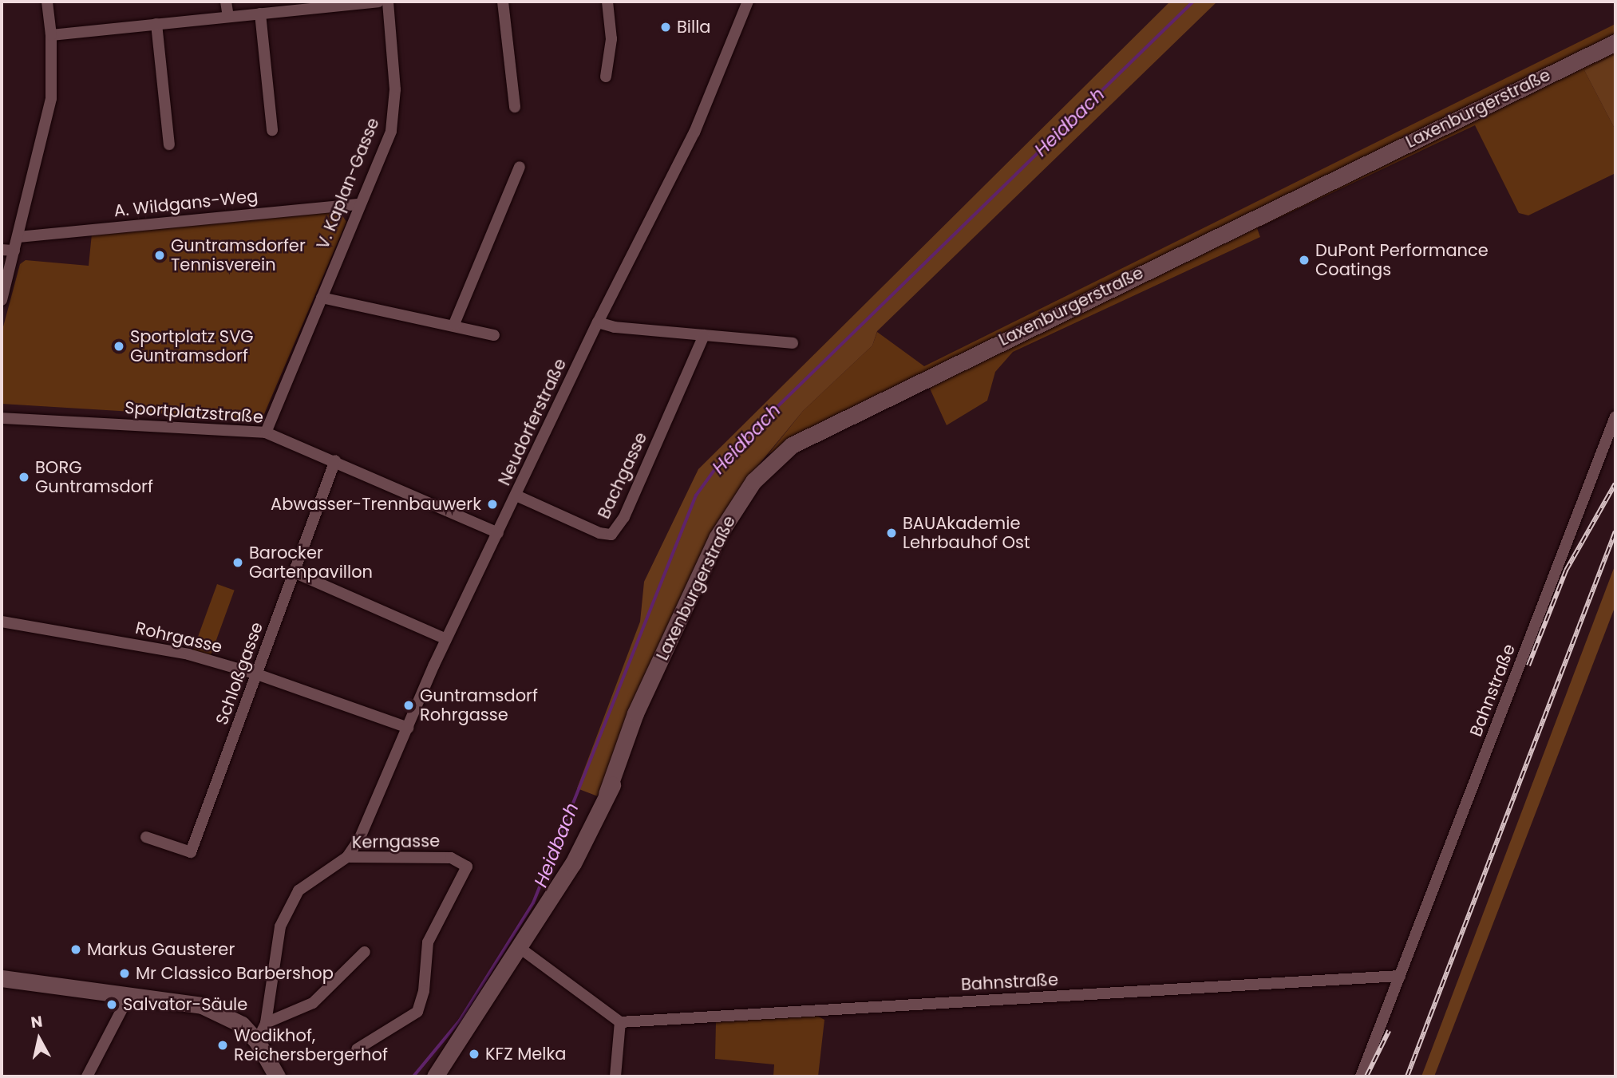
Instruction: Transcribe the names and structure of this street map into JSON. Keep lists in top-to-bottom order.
{
  "streets": {
    "street": [
      "Laxenburgerstraße",
      "V. Kaplan-Gasse",
      "A. Wildgans-Weg",
      "Sportplatzstraße",
      "Neudorferstraße",
      "Bachgasse",
      "Rohrgasse",
      "Schloßgasse",
      "Bahnstraße",
      "Kerngasse"
    ]
  },
  "crossings": [
    ["V. Kaplan-Gasse", "A. Wildgans-Weg"],
    ["V. Kaplan-Gasse", "Sportplatzstraße"],
    ["Sportplatzstraße", "Neudorferstraße"],
    ["Sportplatzstraße", "Schloßgasse"],
    ["Neudorferstraße", "Bachgasse"],
    ["Neudorferstraße", "Rohrgasse"],
    ["Neudorferstraße", "Kerngasse"],
    ["Rohrgasse", "Schloßgasse"]
  ],
  "water": ["Heidbach"],
  "places": [
    "Billa",
    "Guntramsdorfer Tennisverein",
    "DuPont Performance Coatings",
    "Sportplatz SVG Guntramsdorf",
    "BORG Guntramsdorf",
    "Abwasser-Trennbauwerk",
    "BAUAkademie Lehrbauhof Ost",
    "Barocker Gartenpavillon",
    "Guntramsdorf Rohrgasse",
    "Markus Gausterer",
    "Mr Classico Barbershop",
    "Salvator-Säule",
    "Wodikhof, Reichersbergerhof",
    "KFZ Melka"
  ],
  "north": "top"
}
